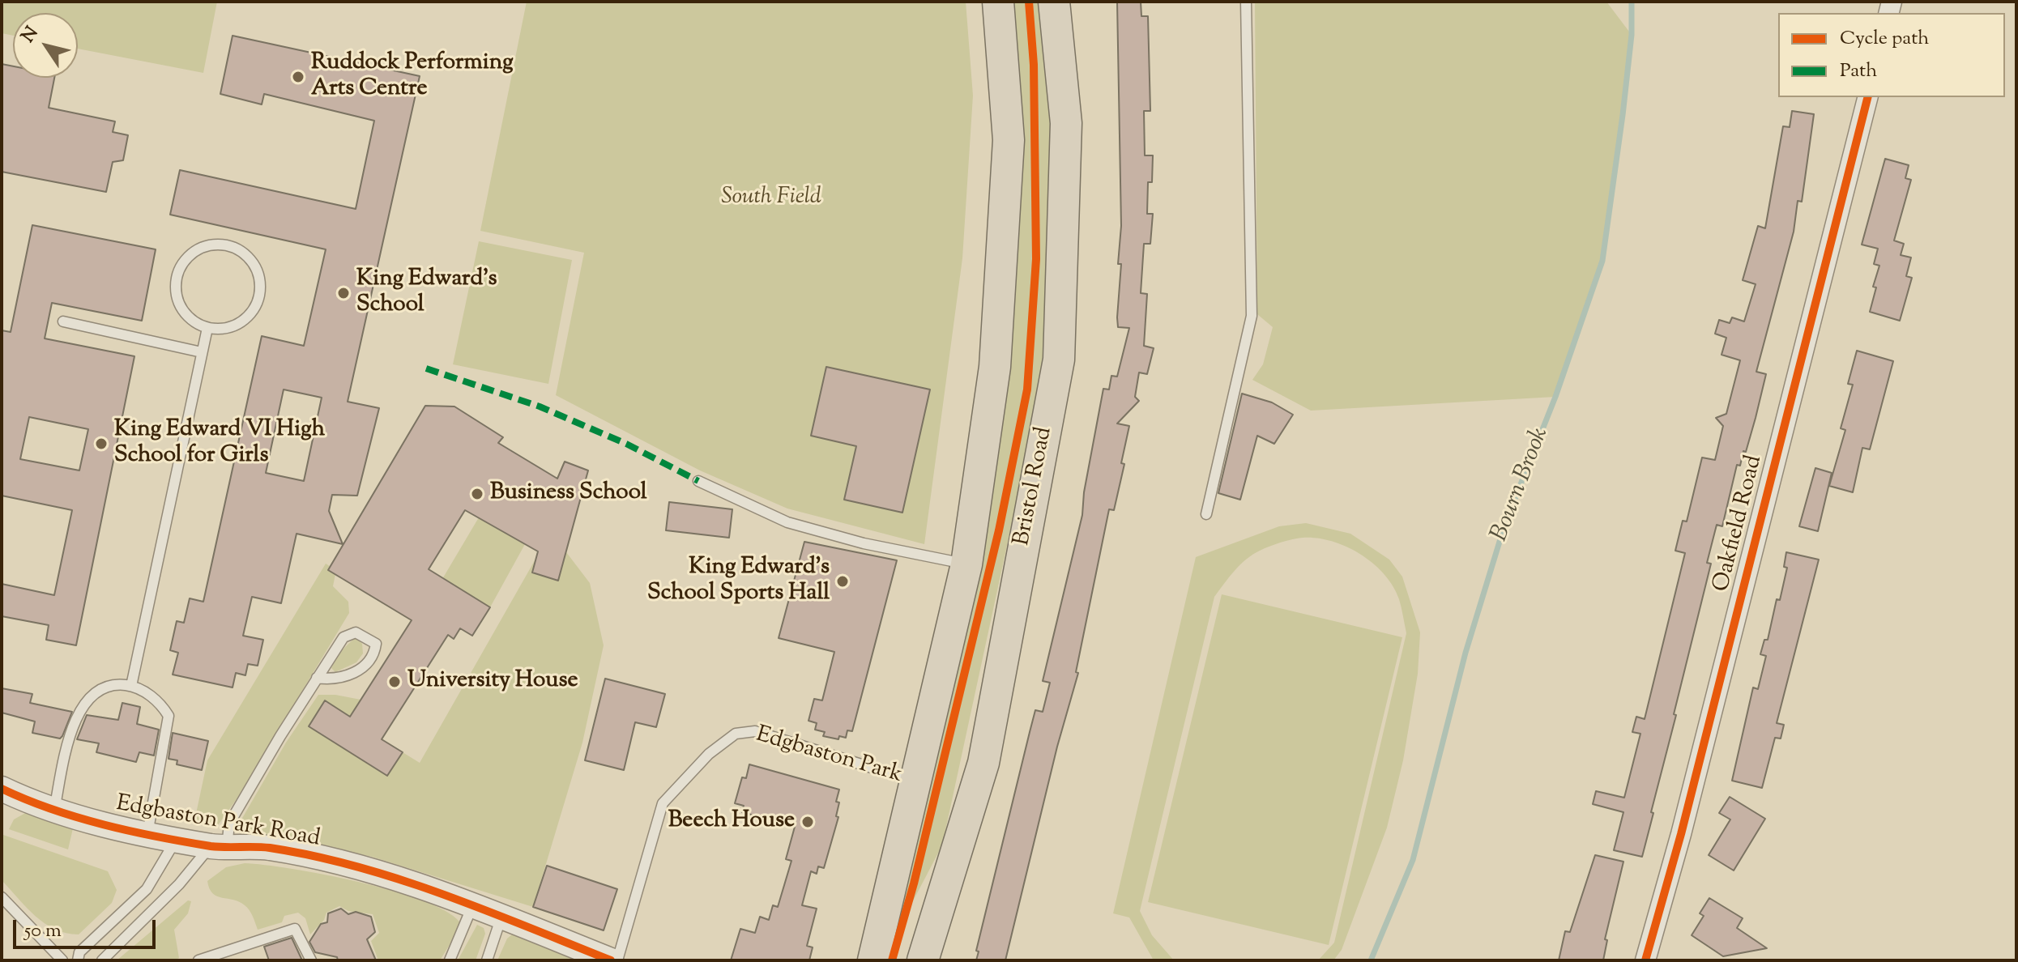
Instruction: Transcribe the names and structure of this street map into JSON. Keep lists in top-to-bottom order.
{
  "streets": {
    "highway": ["Bristol Road"],
    "street": ["Oakfield Road", "Edgbaston Park Road"],
    "lane": ["Edgbaston Park"]
  },
  "water": ["Bourn Brook"],
  "parks": ["South Field"],
  "places": [
    "Ruddock Performing Arts Centre",
    "King Edward's School",
    "King Edward VI High School for Girls",
    "Business School",
    "King Edward's School Sports Hall",
    "University House",
    "Beech House"
  ],
  "legend": ["Cycle path", "Path"],
  "scale_bar": "50 m",
  "north": "top left"
}
